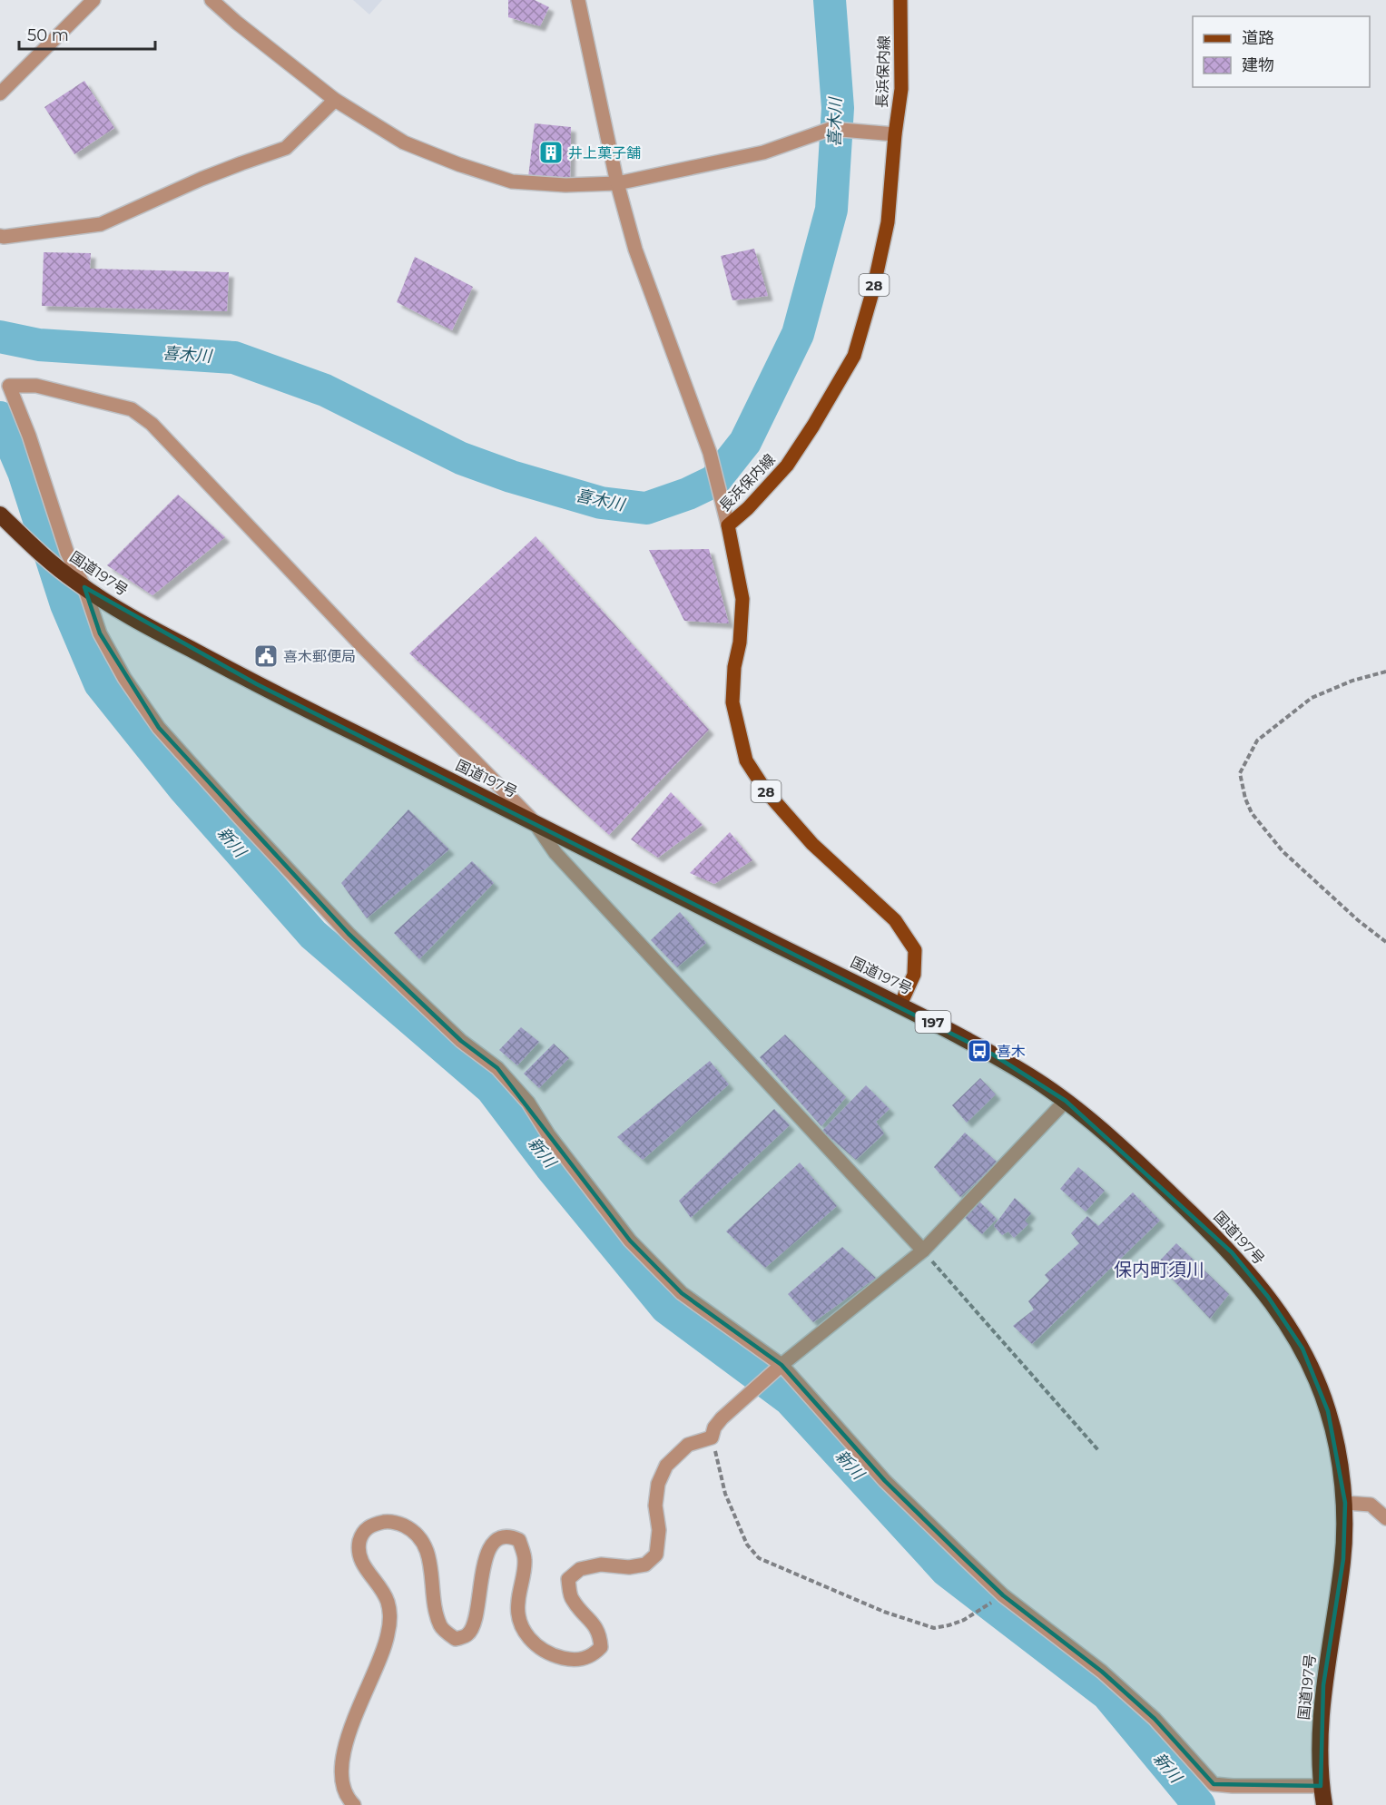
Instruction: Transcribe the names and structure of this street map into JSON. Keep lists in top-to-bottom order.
{
  "streets": {
    "highway": ["国道197号", "197"],
    "main road": ["長浜保内線", "28"]
  },
  "crossings": [
    ["長浜保内線", "国道197号"]
  ],
  "districts": ["保内町須川"],
  "water": ["喜木川", "新川"],
  "places": {
    "building": ["井上菓子舗"],
    "public building": ["喜木郵便局"],
    "bus stop": ["喜木"]
  },
  "legend": ["道路", "建物"],
  "scale_bar": "50 m"
}
